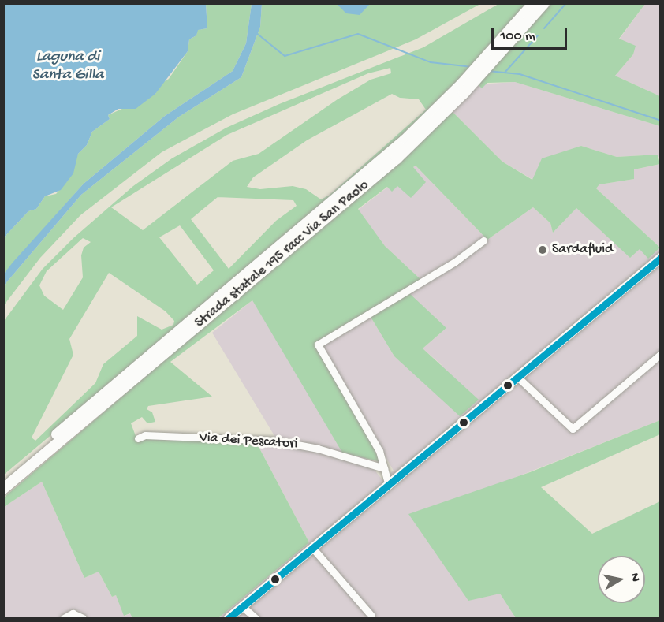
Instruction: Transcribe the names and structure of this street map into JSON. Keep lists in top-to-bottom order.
{
  "streets": {
    "highway": ["Strada statale 195 racc Via San Paolo"],
    "street": ["Via dei Pescatori"]
  },
  "water": ["Laguna di Santa Gilla"],
  "places": ["Sardafluid"],
  "scale_bar": "100 m",
  "north": "right"
}
